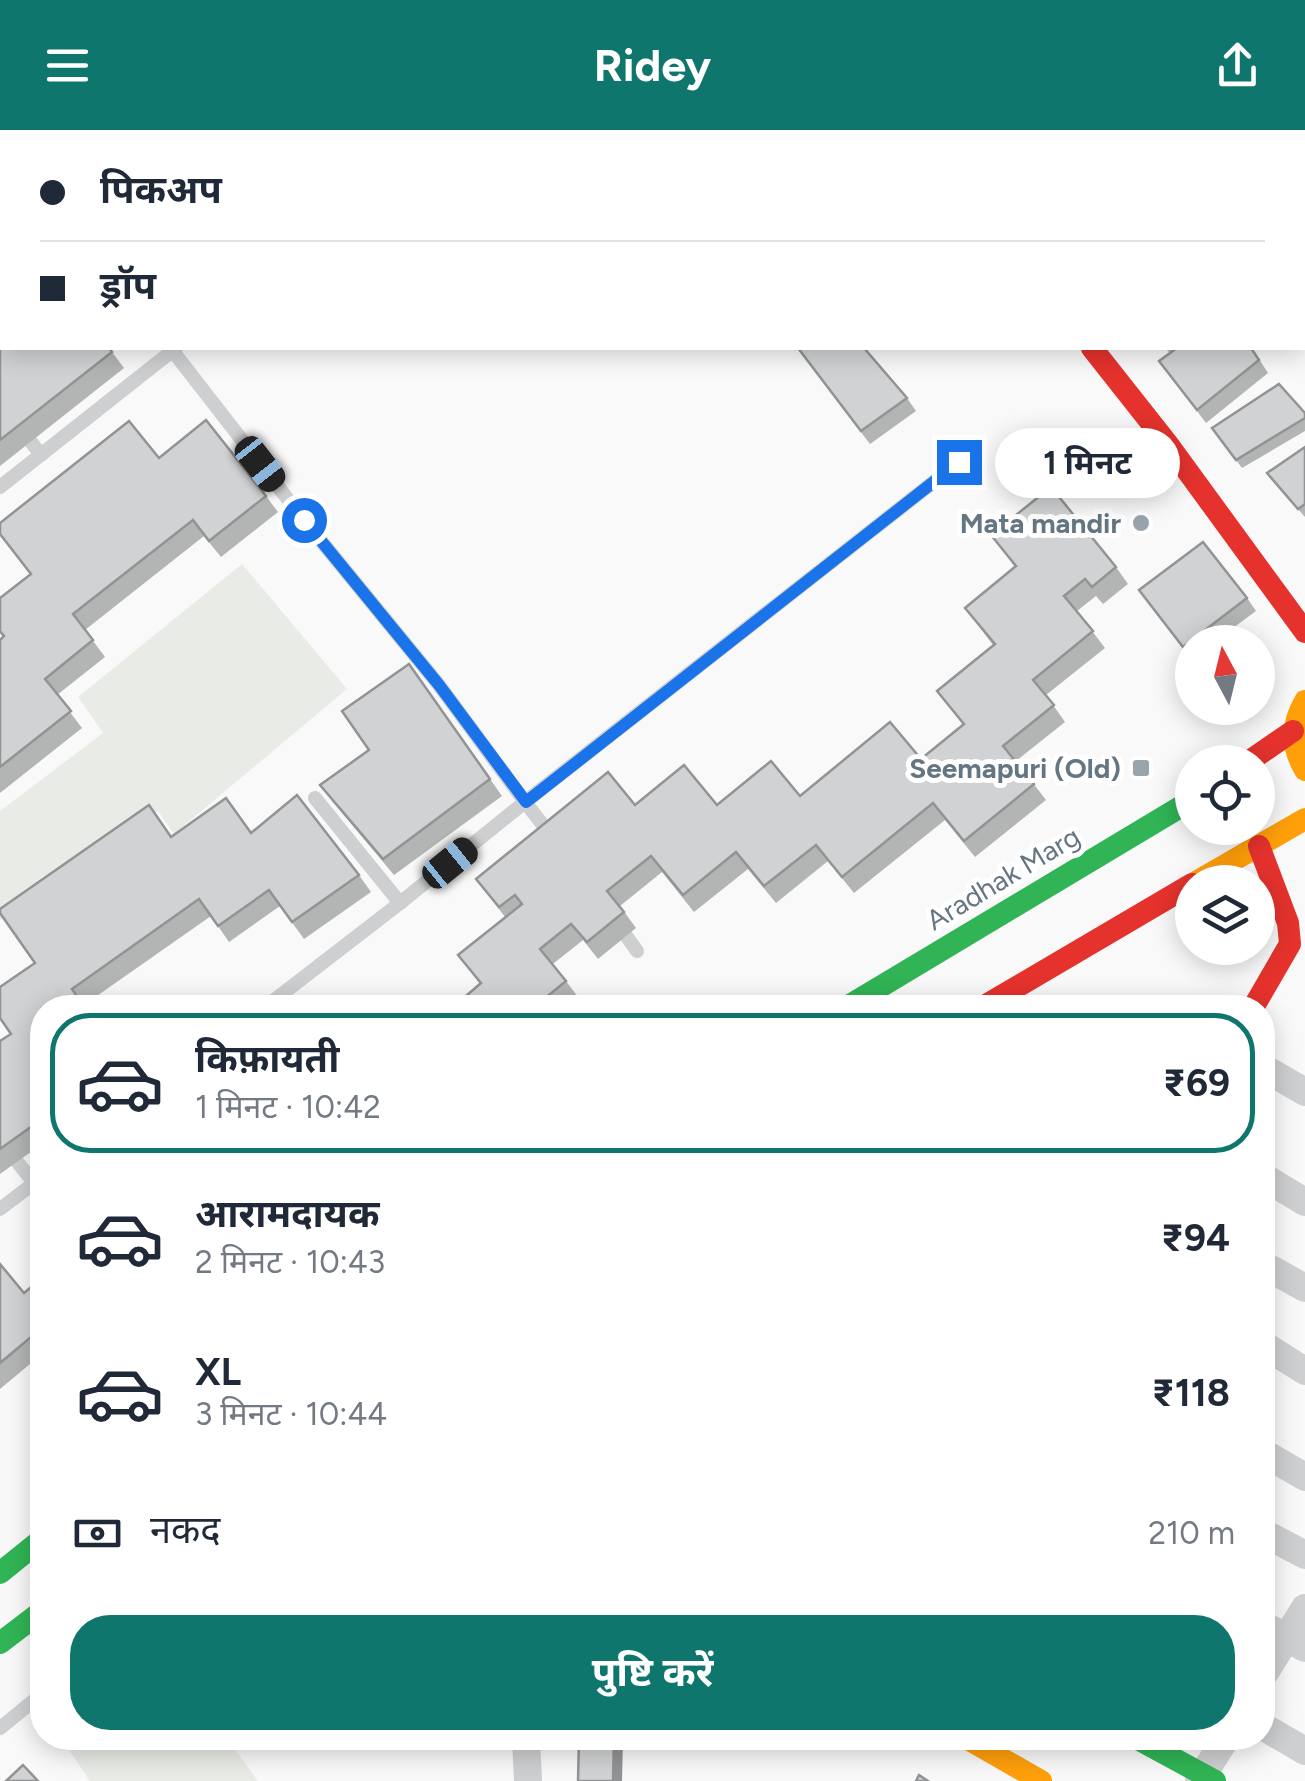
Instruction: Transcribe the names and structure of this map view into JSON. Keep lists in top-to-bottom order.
{
  "streets": {
    "main road": ["Aradhak Marg"]
  },
  "places": {
    "other": ["Mata mandir"],
    "transit": ["Seemapuri (Old)"]
  },
  "north": "top",
  "page": {
    "header": "Ridey",
    "banner": ["पिकअप", "ड्रॉप"],
    "bubble": "1 मिनट",
    "list": [
      {
        "name": "किफ़ायती",
        "note": "1 मिनट · 10:42",
        "value": "₹69"
      },
      {
        "name": "आरामदायक",
        "note": "2 मिनट · 10:43",
        "value": "₹94"
      },
      {
        "name": "XL",
        "note": "3 मिनट · 10:44",
        "value": "₹118"
      }
    ],
    "pay": ["नकद", "210 m"],
    "buttons": "पुष्टि करें"
  }
}
